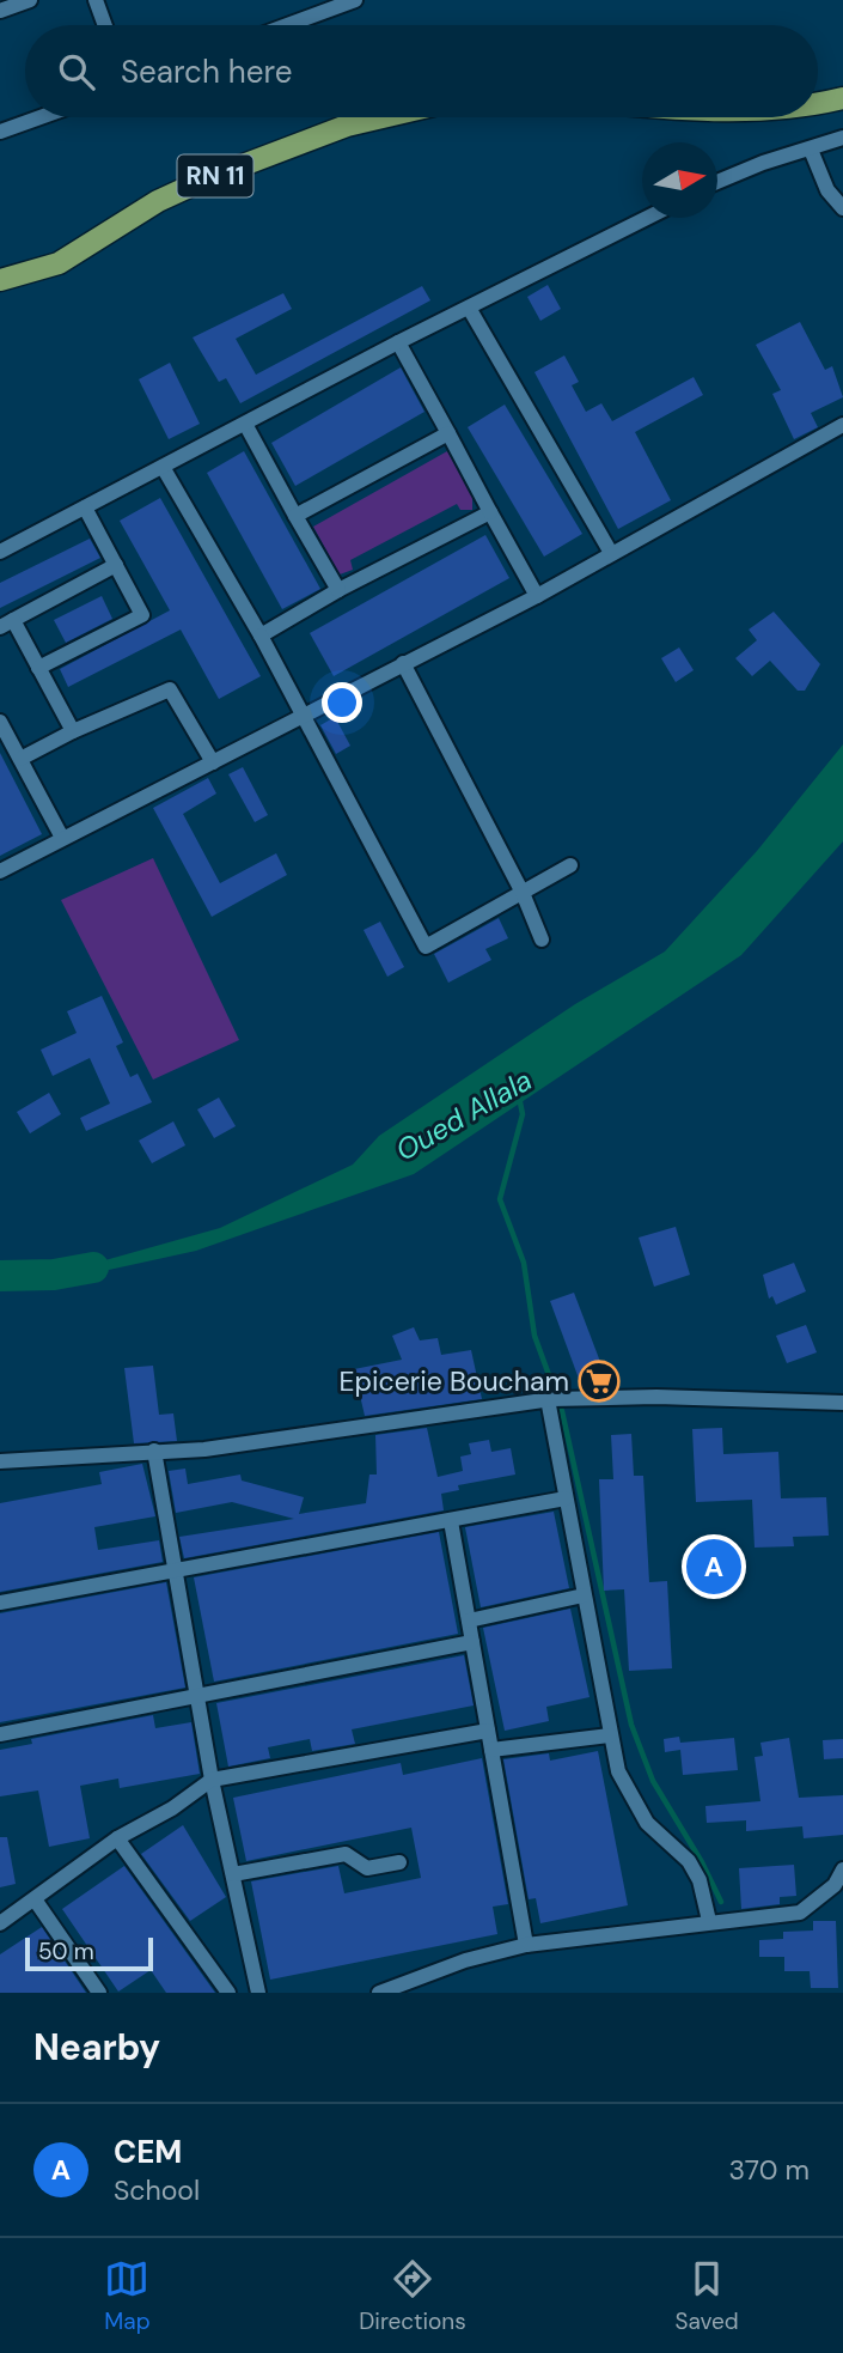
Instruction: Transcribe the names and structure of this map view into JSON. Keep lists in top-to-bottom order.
{
  "streets": {
    "main road": ["RN 11"]
  },
  "water": ["Oued Allala"],
  "places": {
    "supermarket": ["Epicerie Boucham"]
  },
  "scale_bar": "50 m",
  "north": "right",
  "page": {
    "search": "Search here",
    "pins": "A",
    "scale": "50 m",
    "heading": "Nearby",
    "list": [
      {
        "mark": "A",
        "name": "CEM",
        "note": "School",
        "value": "370 m"
      }
    ],
    "nav": ["Map", "Directions", "Saved"]
  }
}
